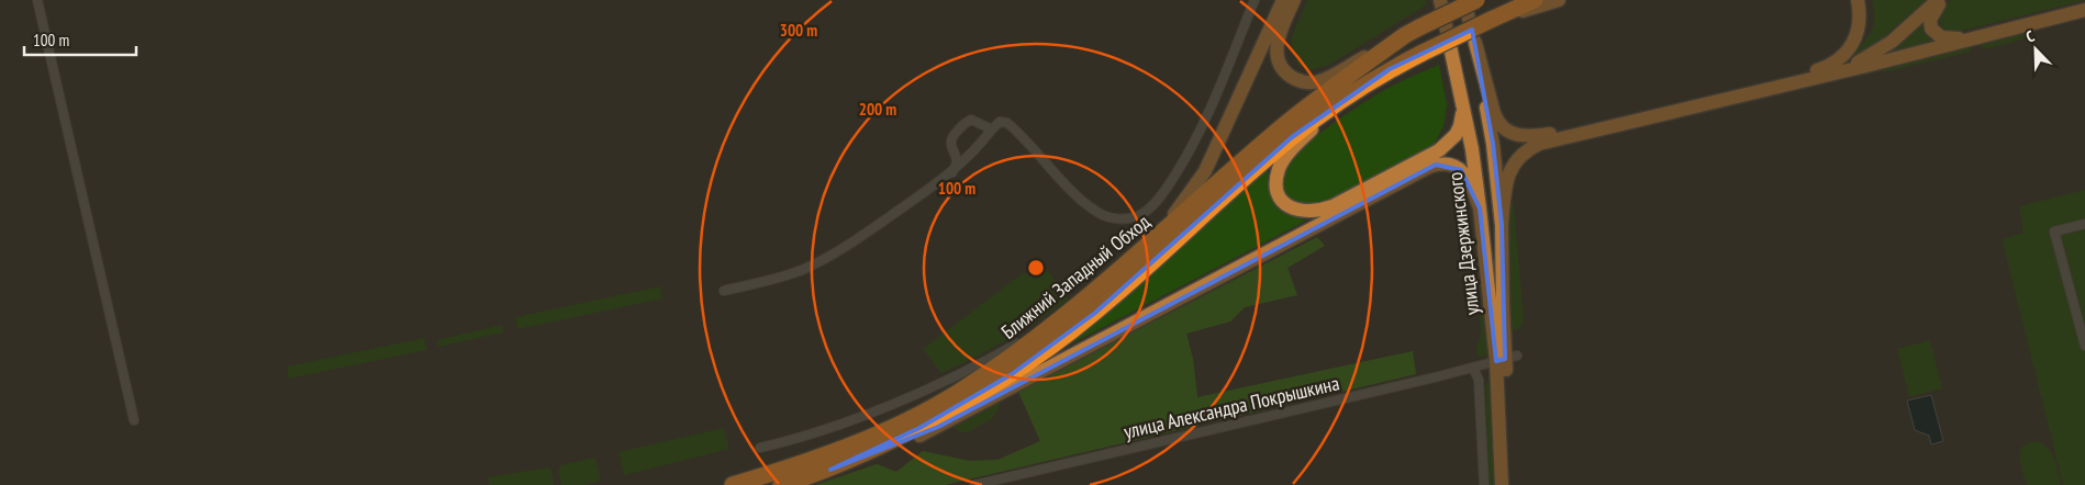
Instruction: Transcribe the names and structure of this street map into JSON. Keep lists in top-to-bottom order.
{
  "streets": {
    "highway": ["Ближний Западный Обход"],
    "main road": ["улица Дзержинского"],
    "street": ["улица Александра Покрышкина"]
  },
  "crossings": [
    ["улица Дзержинского", "улица Александра Покрышкина"]
  ],
  "scale_bar": "100 m",
  "north": "top left",
  "rings": ["300 m", "200 m", "100 m"]
}
